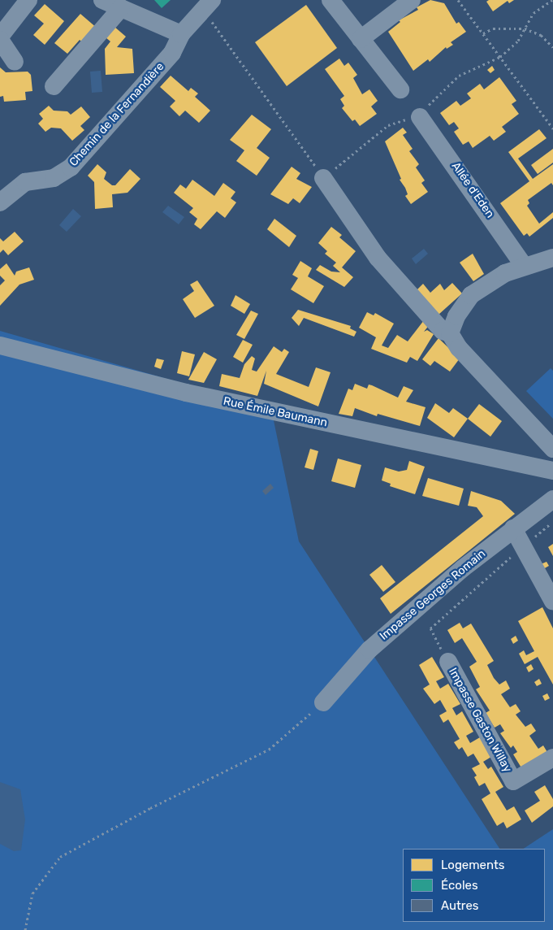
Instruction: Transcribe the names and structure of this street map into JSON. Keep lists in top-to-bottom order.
{
  "streets": {
    "street": [
      "Chemin de la Fernandière",
      "Allée d'Eden",
      "Rue Émile Baumann",
      "Impasse Georges Romain",
      "Impasse Gaston Willay"
    ]
  },
  "legend": ["Logements", "Écoles", "Autres"]
}
